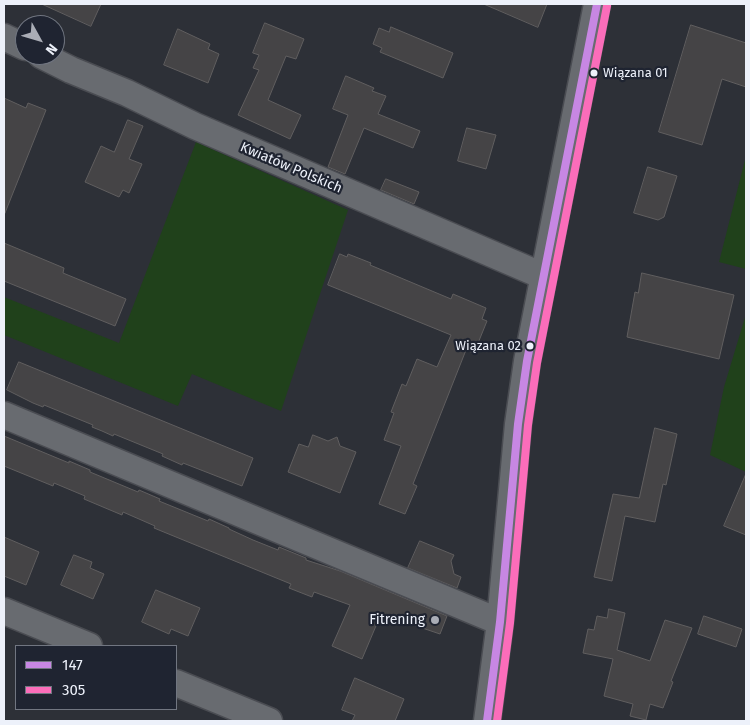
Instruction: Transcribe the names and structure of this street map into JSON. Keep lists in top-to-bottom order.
{
  "streets": {
    "street": ["Kwiatów Polskich"]
  },
  "places": ["Wiązana 01", "Wiązana 02", "Fitrening"],
  "lines": ["transit line 147", "transit line 305"],
  "legend": ["147", "305"],
  "north": "bottom right"
}
